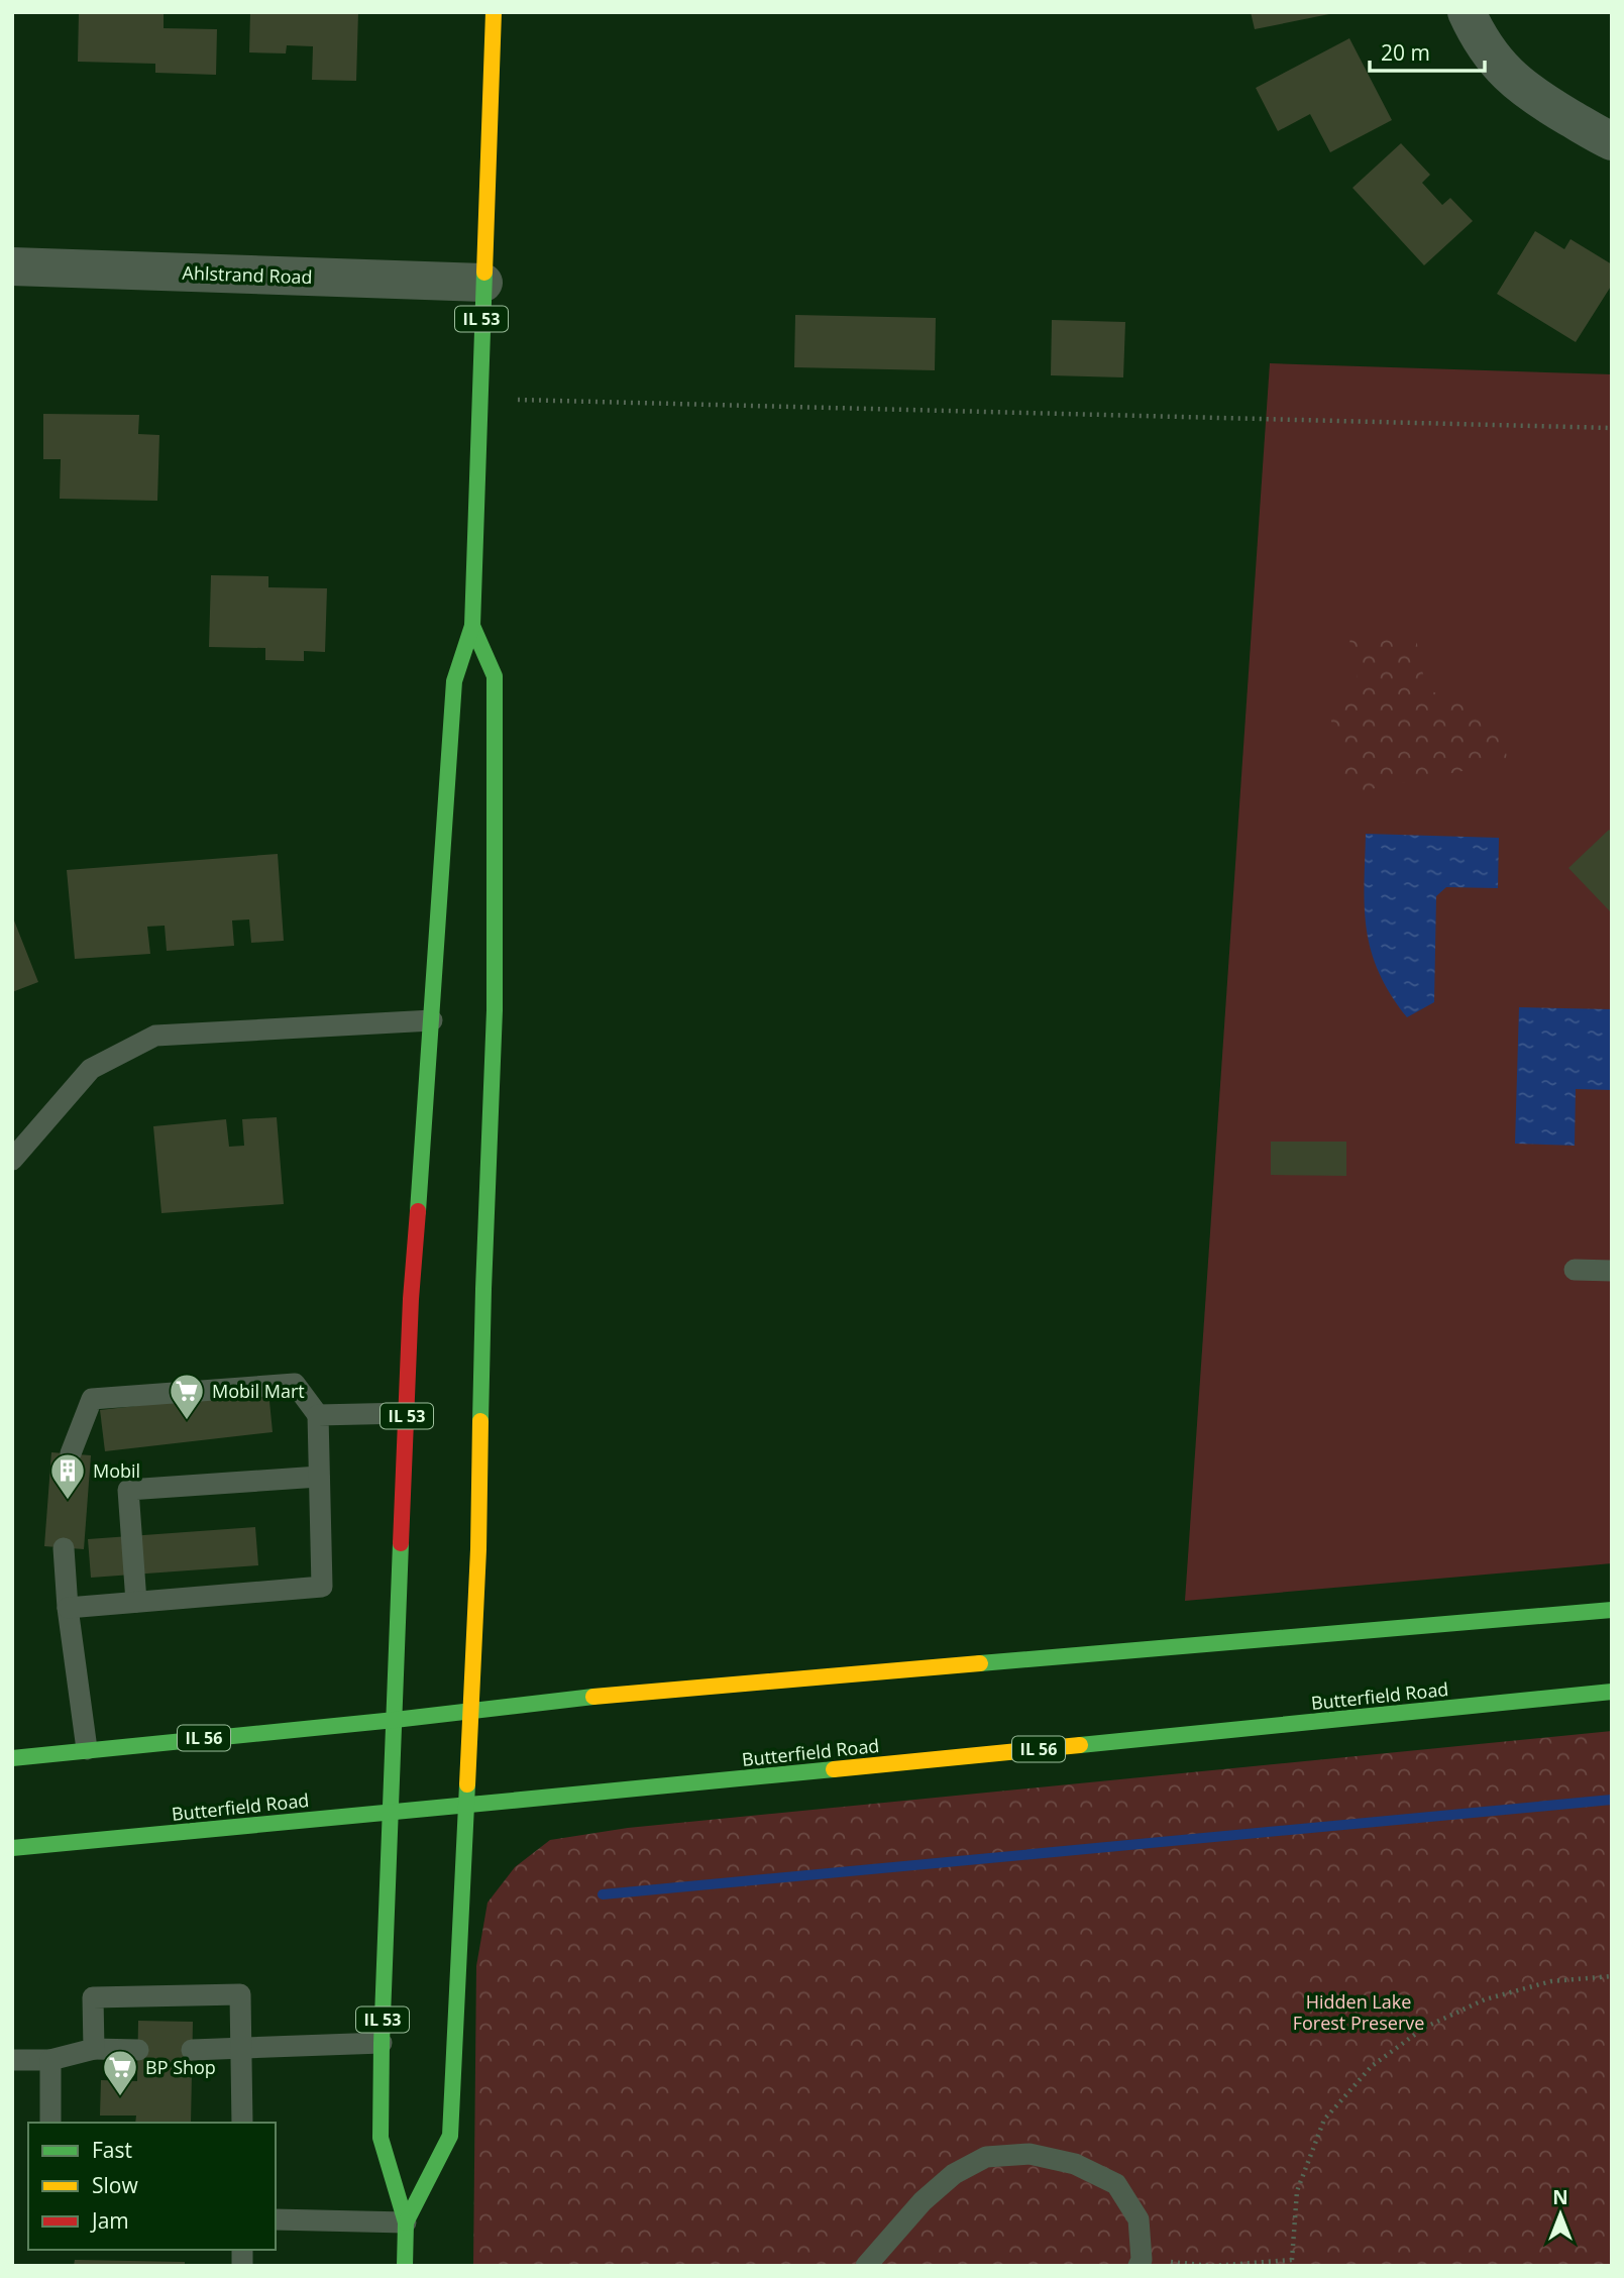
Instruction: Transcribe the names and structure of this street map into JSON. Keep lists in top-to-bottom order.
{
  "streets": {
    "main road": ["IL 53", "Butterfield Road", "IL 56"],
    "street": ["Ahlstrand Road"]
  },
  "crossings": [
    ["Ahlstrand Road", "IL 53"],
    ["IL 53", "Butterfield Road"],
    ["IL 53", "IL 56"]
  ],
  "parks": ["Hidden Lake Forest Preserve"],
  "places": {
    "supermarket": ["Mobil Mart", "BP Shop"],
    "building": ["Mobil"]
  },
  "legend": ["Fast", "Slow", "Jam"],
  "scale_bar": "20 m",
  "north": "top"
}
